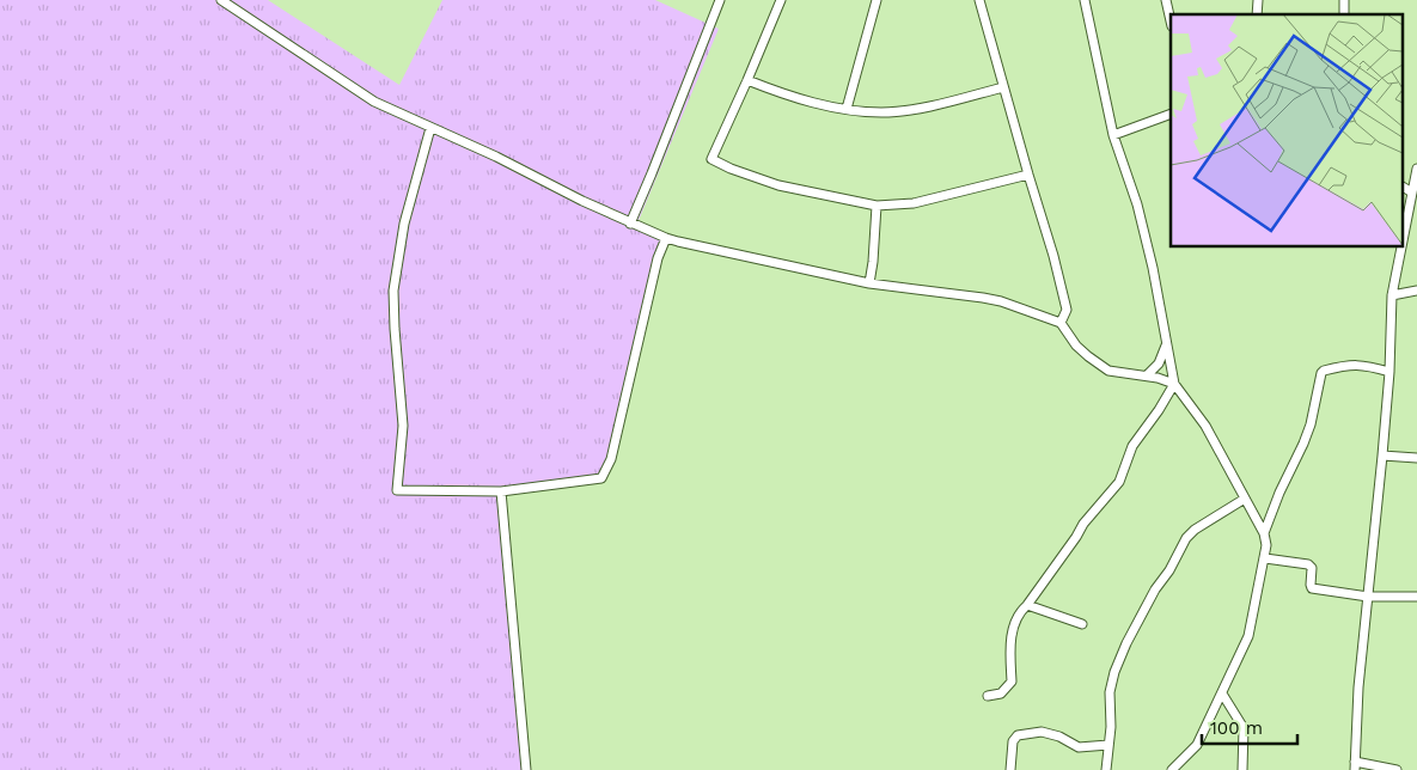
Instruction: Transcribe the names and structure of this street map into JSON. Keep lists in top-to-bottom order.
{
  "scale_bar": "100 m"
}
